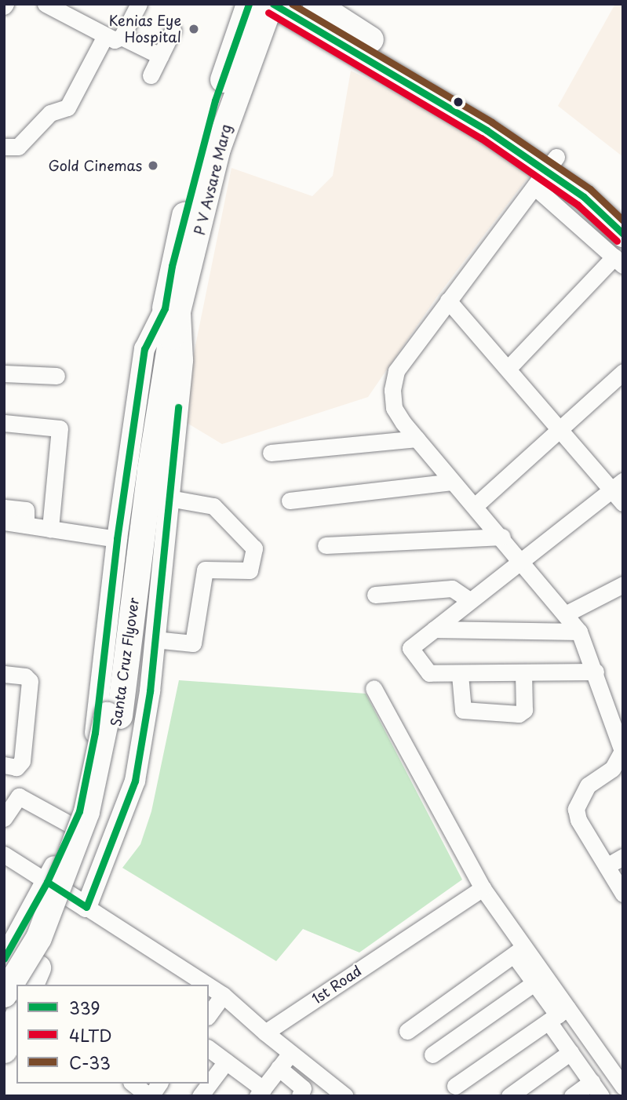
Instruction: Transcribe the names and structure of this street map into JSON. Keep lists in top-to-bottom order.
{
  "streets": {
    "main road": ["P V Avsare Marg", "Santa Cruz Flyover"],
    "street": ["1st Road"]
  },
  "crossings": [
    ["P V Avsare Marg", "Santa Cruz Flyover"]
  ],
  "places": ["Kenias Eye Hospital", "Gold Cinemas"],
  "lines": ["transit line 339", "transit line C-33", "transit line 4LTD"],
  "legend": ["339", "4LTD", "C-33"]
}
